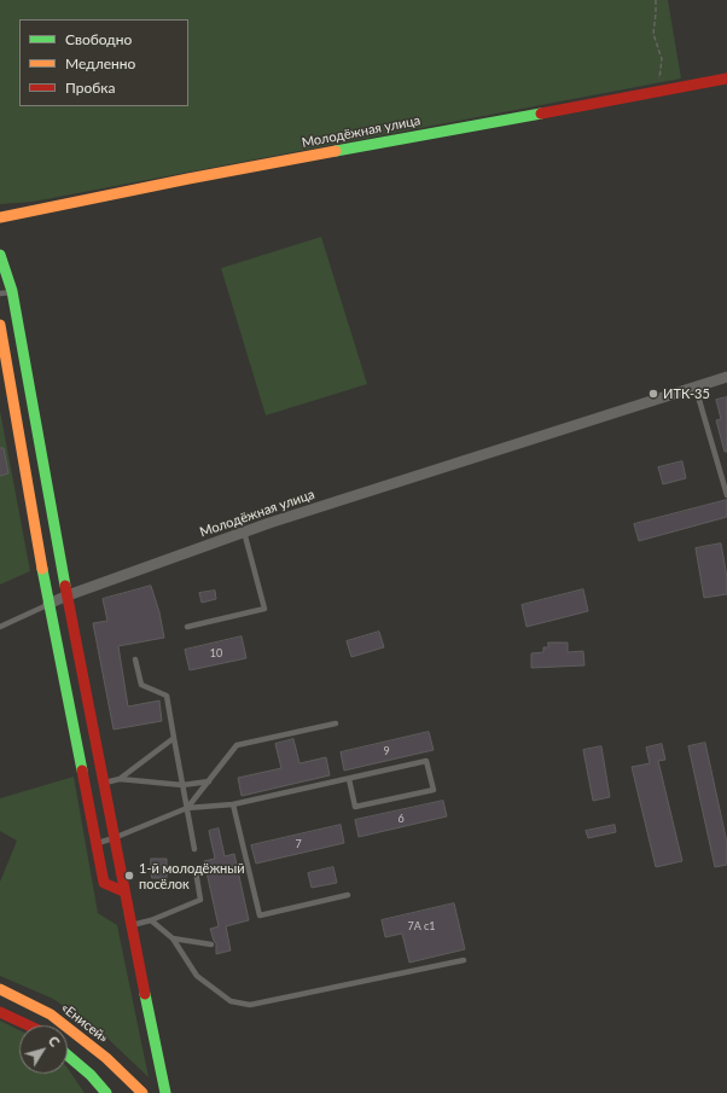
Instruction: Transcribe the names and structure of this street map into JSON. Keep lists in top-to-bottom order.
{
  "streets": {
    "main road": ["Молодёжная улица", "«Енисей»"]
  },
  "places": ["ИТК-35", "1-й молодёжный посёлок"],
  "house_numbers": [
    "10",
    "9",
    "6",
    "7",
    "7А с1"
  ],
  "legend": ["Свободно", "Медленно", "Пробка"],
  "north": "top right"
}
